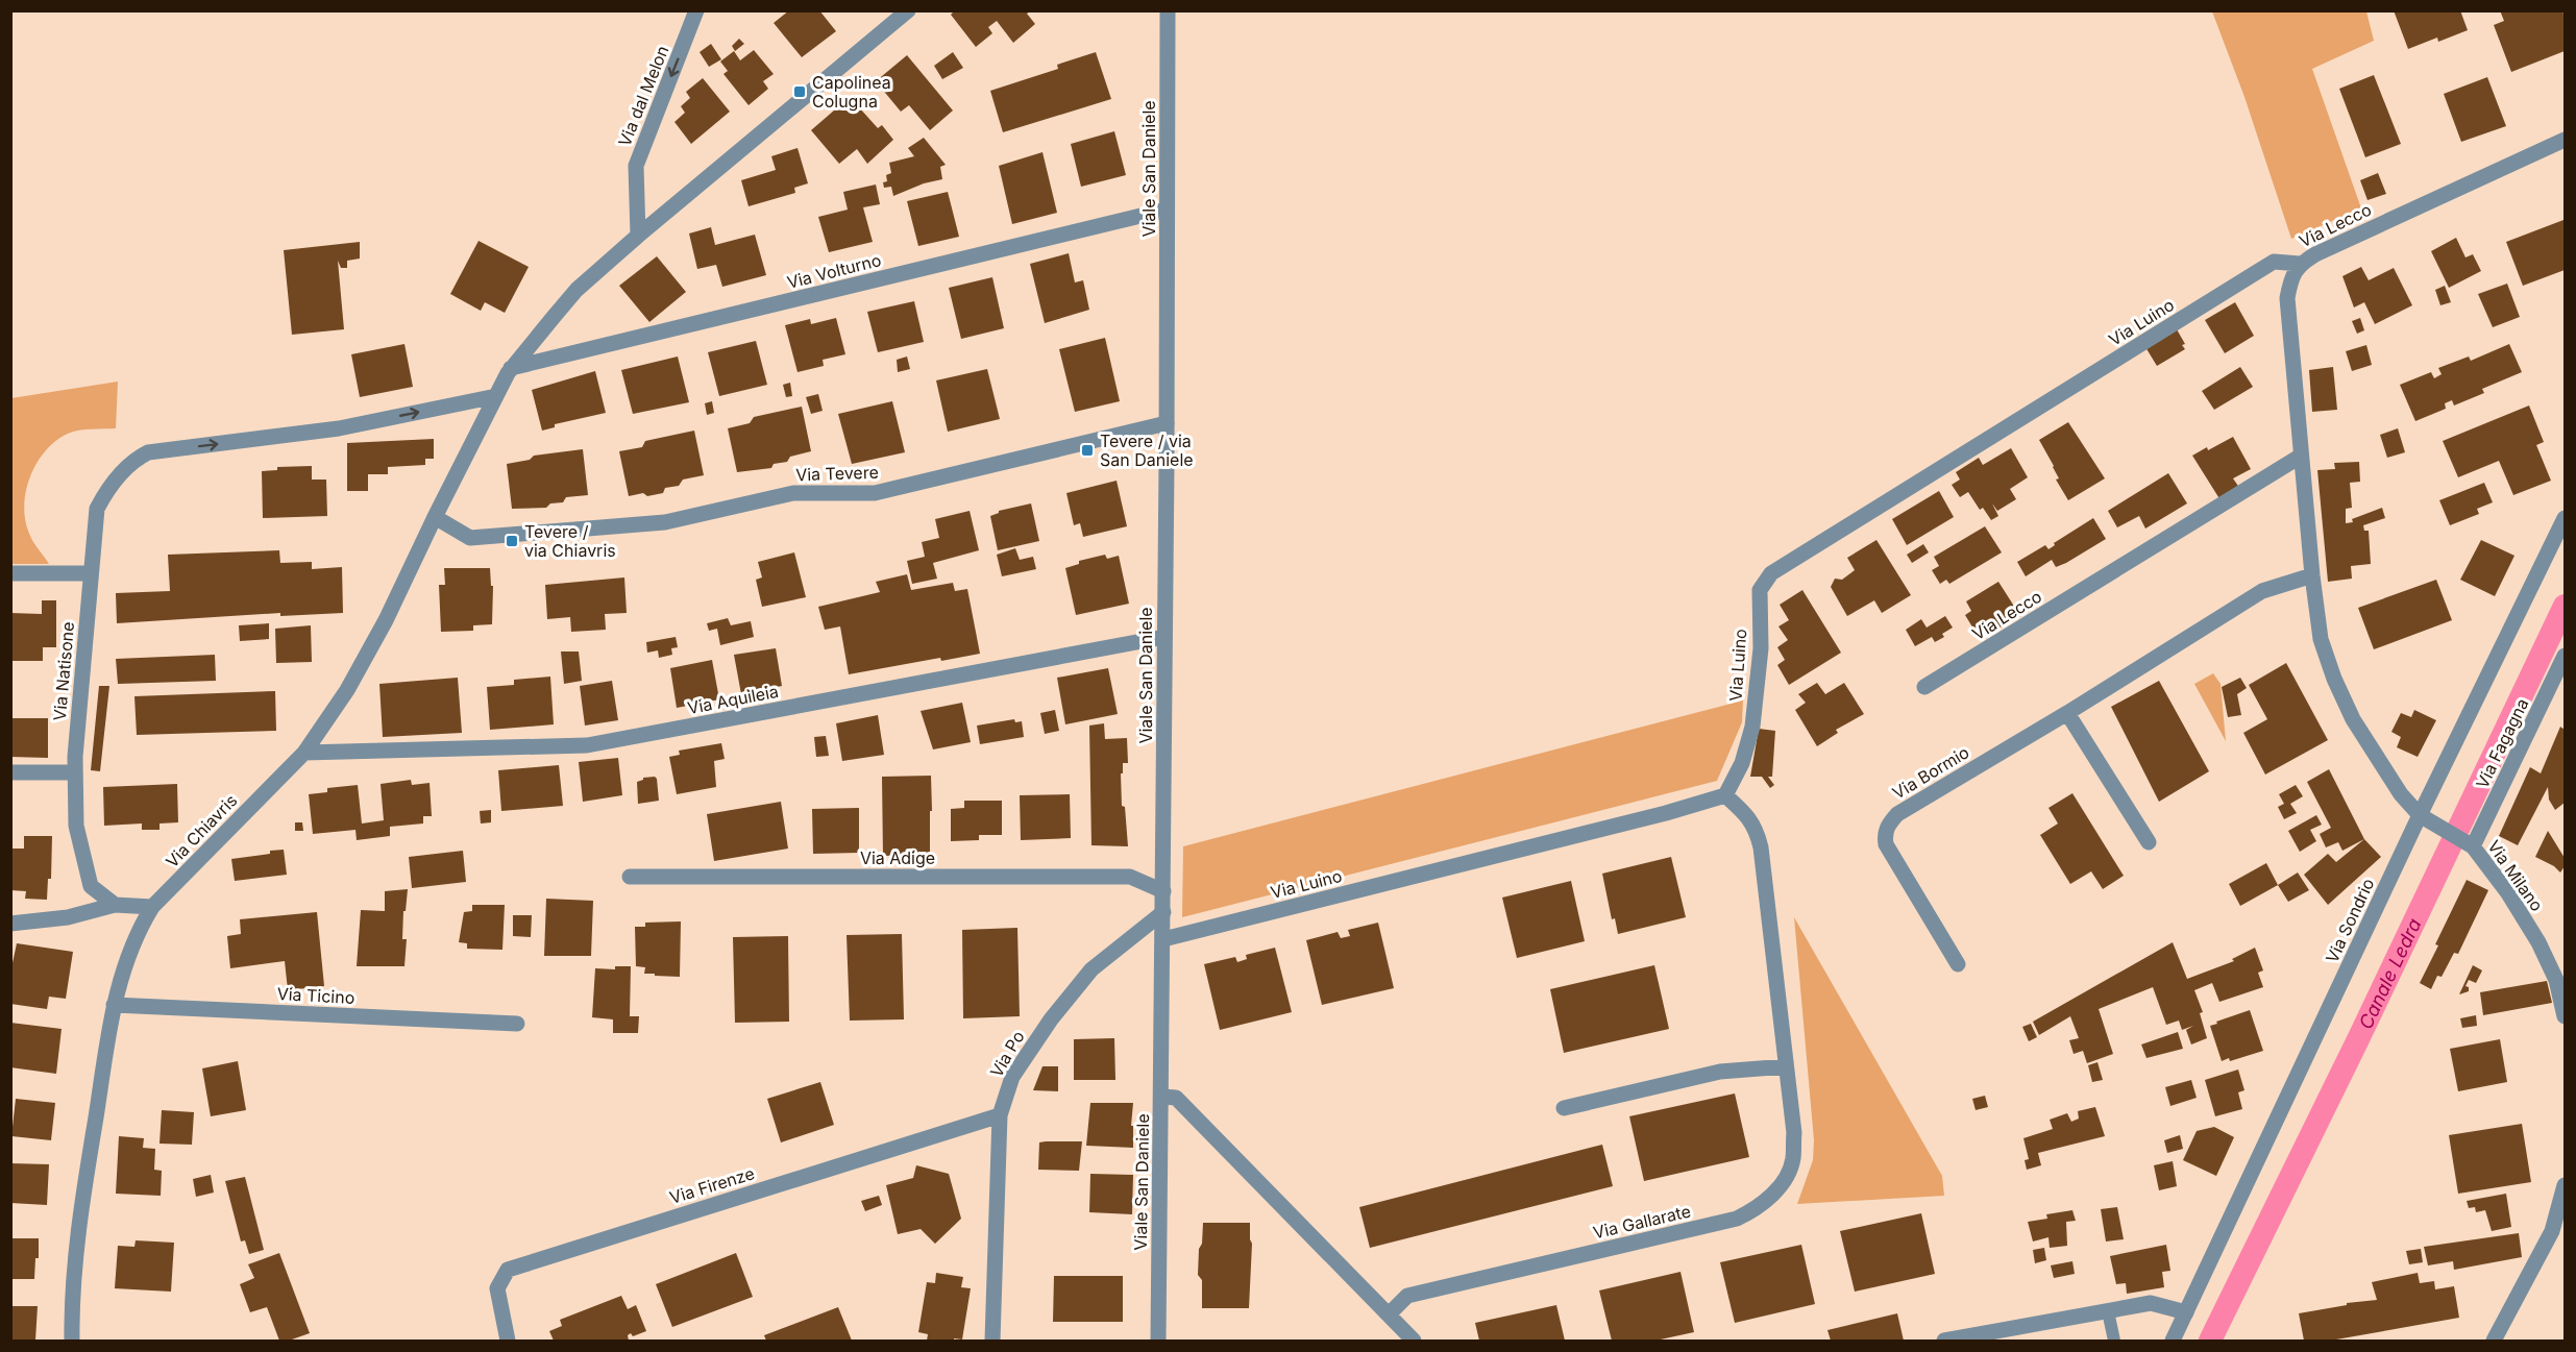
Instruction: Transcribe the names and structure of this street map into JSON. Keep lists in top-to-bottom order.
{
  "streets": {
    "street": [
      "Via dal Melon",
      "Viale San Daniele",
      "Via Lecco",
      "Via Volturno",
      "Via Luino",
      "Via Tevere",
      "Via Natisone",
      "Via Aquileia",
      "Via Fagagna",
      "Via Bormio",
      "Via Chiavris",
      "Via Adige",
      "Via Milano",
      "Via Sondrio",
      "Via Ticino",
      "Via Po",
      "Via Firenze",
      "Via Gallarate"
    ]
  },
  "crossings": [
    ["Via dal Melon", "Via Chiavris"],
    ["Viale San Daniele", "Via Volturno"],
    ["Viale San Daniele", "Via Luino"],
    ["Viale San Daniele", "Via Tevere"],
    ["Viale San Daniele", "Via Aquileia"],
    ["Viale San Daniele", "Via Adige"],
    ["Viale San Daniele", "Via Po"],
    ["Via Lecco", "Via Luino"],
    ["Via Lecco", "Via Bormio"],
    ["Via Lecco", "Via Milano"],
    ["Via Lecco", "Via Sondrio"],
    ["Via Volturno", "Via Chiavris"],
    ["Via Luino", "Via Gallarate"],
    ["Via Tevere", "Via Chiavris"],
    ["Via Natisone", "Via Chiavris"],
    ["Via Aquileia", "Via Chiavris"],
    ["Via Fagagna", "Via Milano"],
    ["Via Chiavris", "Via Ticino"],
    ["Via Milano", "Via Sondrio"],
    ["Via Po", "Via Firenze"]
  ],
  "one_way": ["Via dal Melon", "Via Natisone"],
  "water": ["Canale Ledra"],
  "places": {
    "transit": ["Capolinea Colugna", "Tevere / via San Daniele", "Tevere / via Chiavris"]
  }
}
